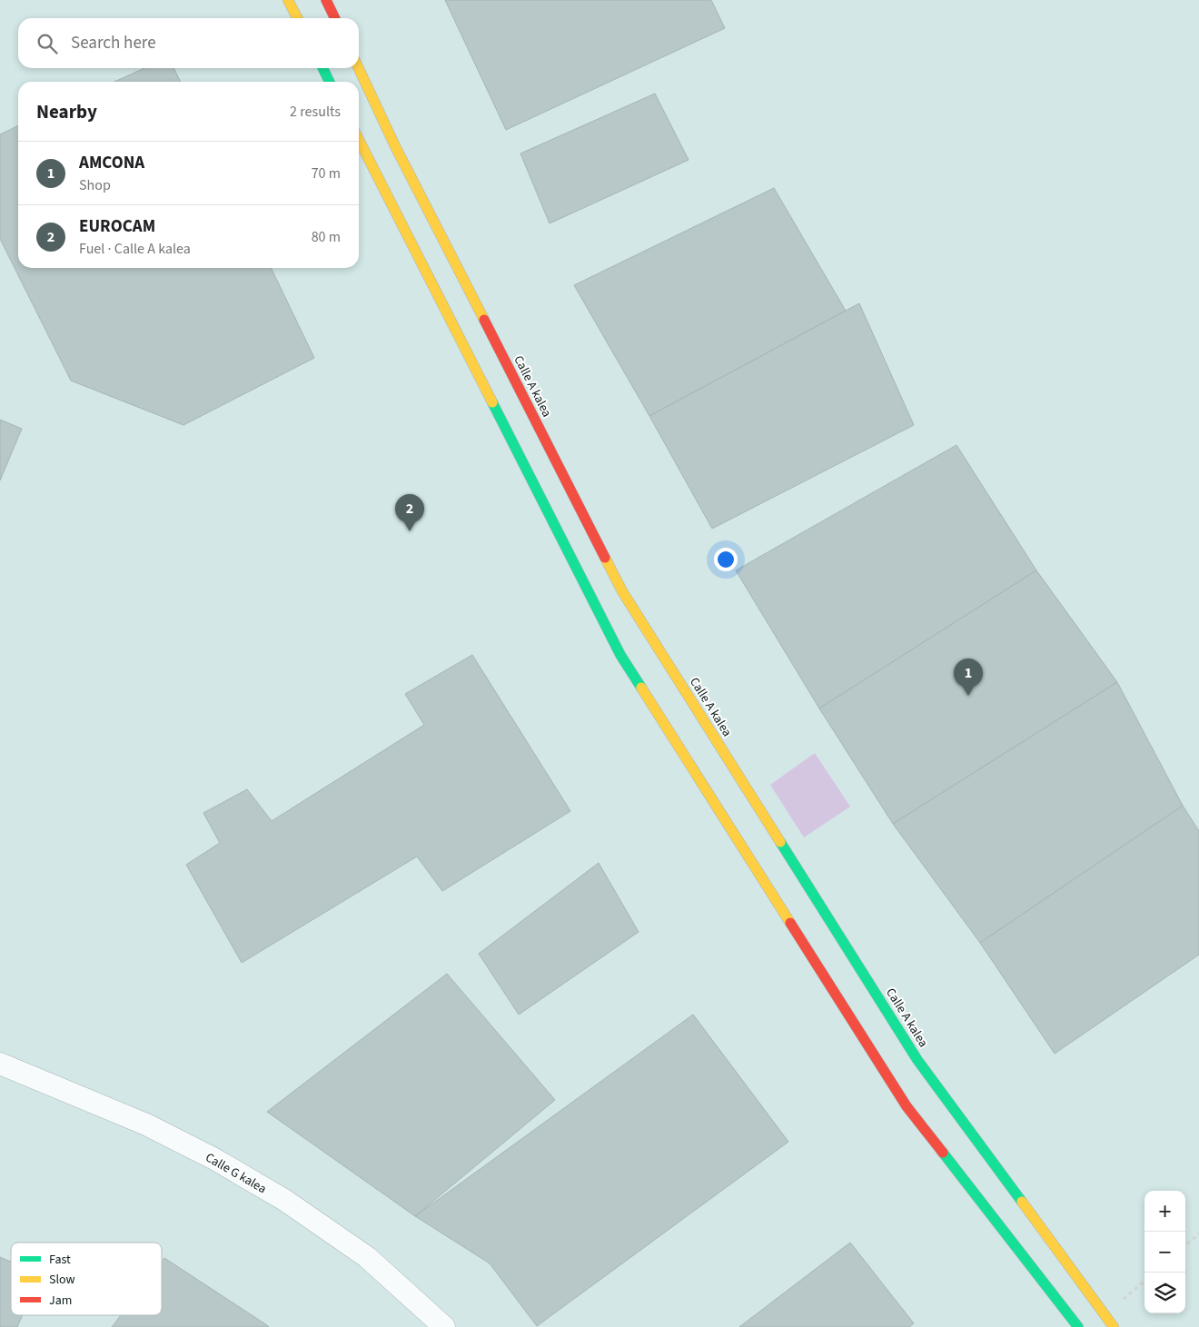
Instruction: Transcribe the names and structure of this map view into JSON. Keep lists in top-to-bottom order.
{
  "streets": {
    "street": ["Calle A kalea", "Calle G kalea"]
  },
  "legend": ["Fast", "Slow", "Jam"],
  "page": {
    "search": "Search here",
    "heading": ["Nearby", "2 results"],
    "list": [
      {
        "mark": "1",
        "name": "AMCONA",
        "note": "Shop",
        "value": "70 m"
      },
      {
        "mark": "2",
        "name": "EUROCAM",
        "note": "Fuel · Calle A kalea",
        "value": "80 m"
      }
    ],
    "pins": ["2", "1"],
    "map_buttons": ["+", "−"]
  }
}
